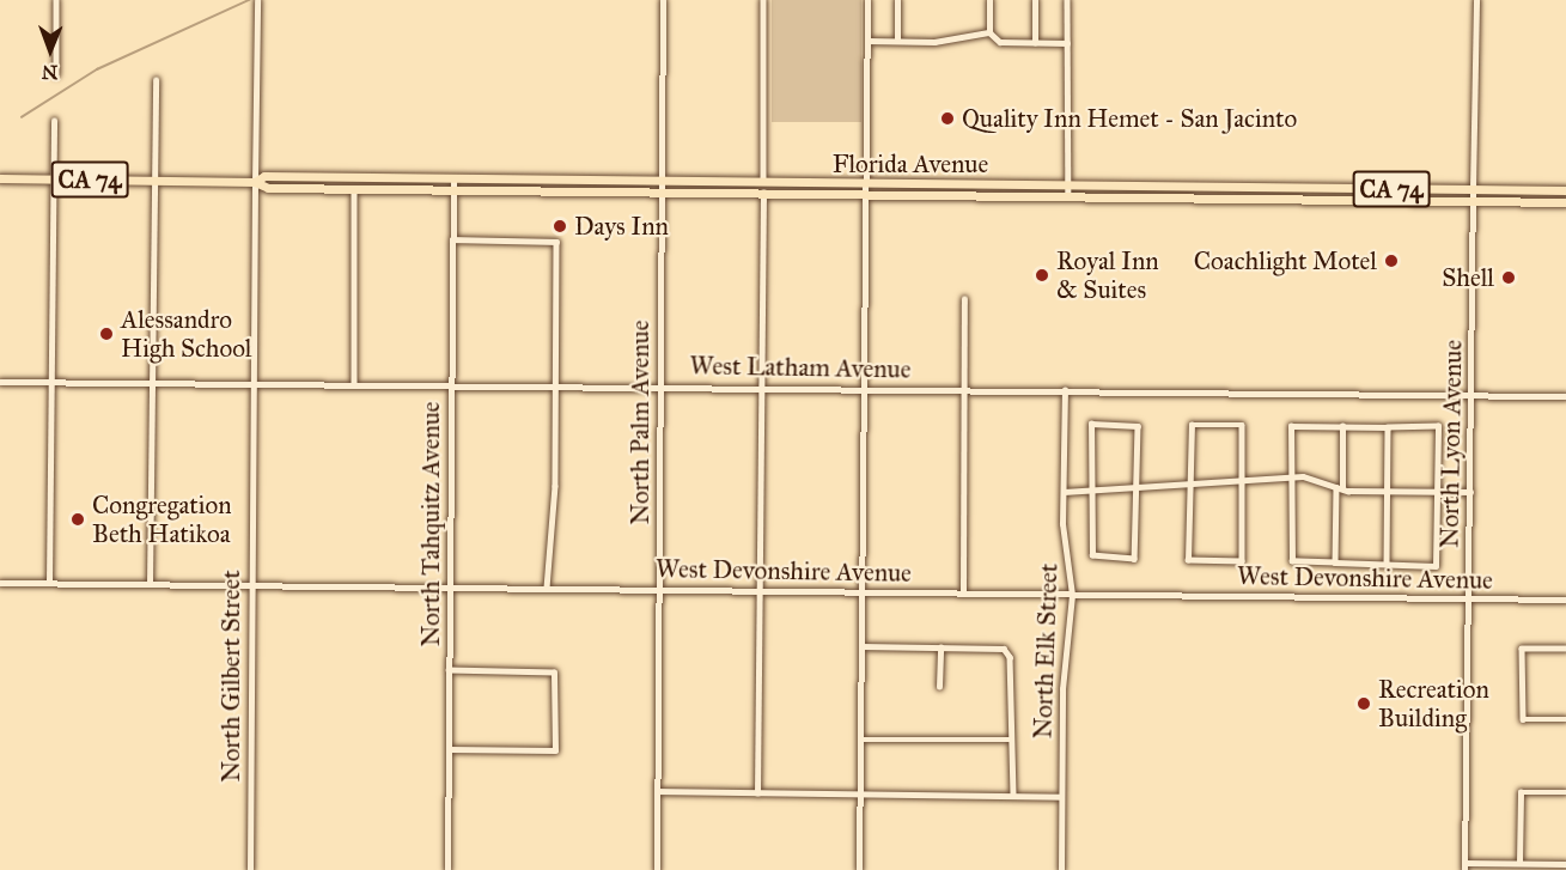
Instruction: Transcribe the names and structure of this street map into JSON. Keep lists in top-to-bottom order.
{
  "streets": {
    "main road": ["Florida Avenue", "CA 74"],
    "street": [
      "West Latham Avenue",
      "North Palm Avenue",
      "North Lyon Avenue",
      "North Tahquitz Avenue",
      "West Devonshire Avenue",
      "North Elk Street",
      "North Gilbert Street"
    ]
  },
  "crossings": [
    ["Florida Avenue", "North Palm Avenue"],
    ["Florida Avenue", "North Lyon Avenue"],
    ["Florida Avenue", "North Tahquitz Avenue"],
    ["Florida Avenue", "North Gilbert Street"],
    ["West Latham Avenue", "North Palm Avenue"],
    ["West Latham Avenue", "North Lyon Avenue"],
    ["West Latham Avenue", "North Tahquitz Avenue"],
    ["West Latham Avenue", "North Elk Street"],
    ["West Latham Avenue", "North Gilbert Street"],
    ["North Palm Avenue", "West Devonshire Avenue"],
    ["North Lyon Avenue", "West Devonshire Avenue"],
    ["North Tahquitz Avenue", "West Devonshire Avenue"],
    ["West Devonshire Avenue", "North Elk Street"],
    ["West Devonshire Avenue", "North Gilbert Street"]
  ],
  "places": [
    "Quality Inn Hemet - San Jacinto",
    "Days Inn",
    "Coachlight Motel",
    "Royal Inn & Suites",
    "Shell",
    "Alessandro High School",
    "Congregation Beth Hatikoa",
    "Recreation Building"
  ],
  "north": "bottom"
}
